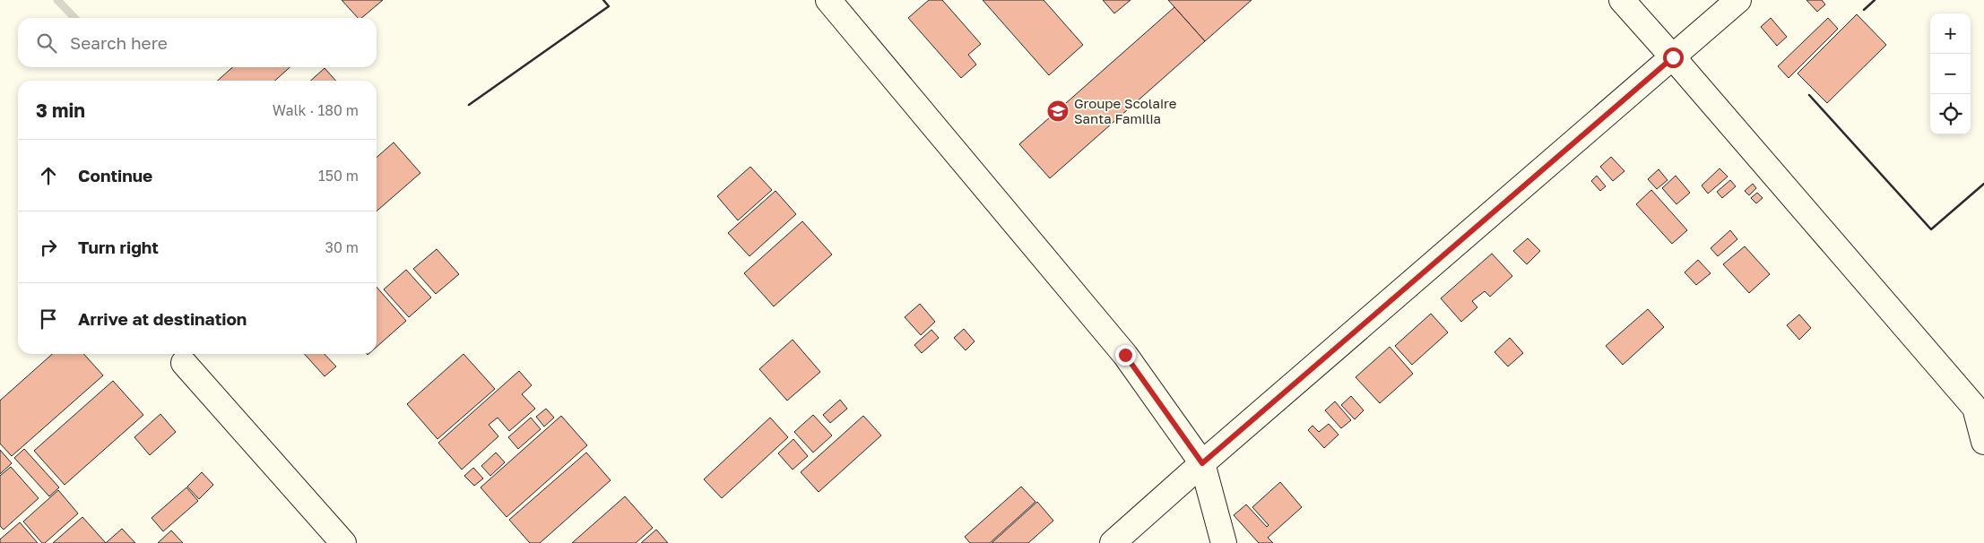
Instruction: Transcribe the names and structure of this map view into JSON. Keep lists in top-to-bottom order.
{
  "places": {
    "school or university": ["Groupe Scolaire Santa Familia"]
  },
  "page": {
    "map_buttons": ["+", "−"],
    "search": "Search here",
    "heading": ["3 min", "Walk · 180 m"],
    "list": [
      ["Continue", "150 m"],
      ["Turn right", "30 m"],
      "Arrive at destination"
    ]
  }
}
